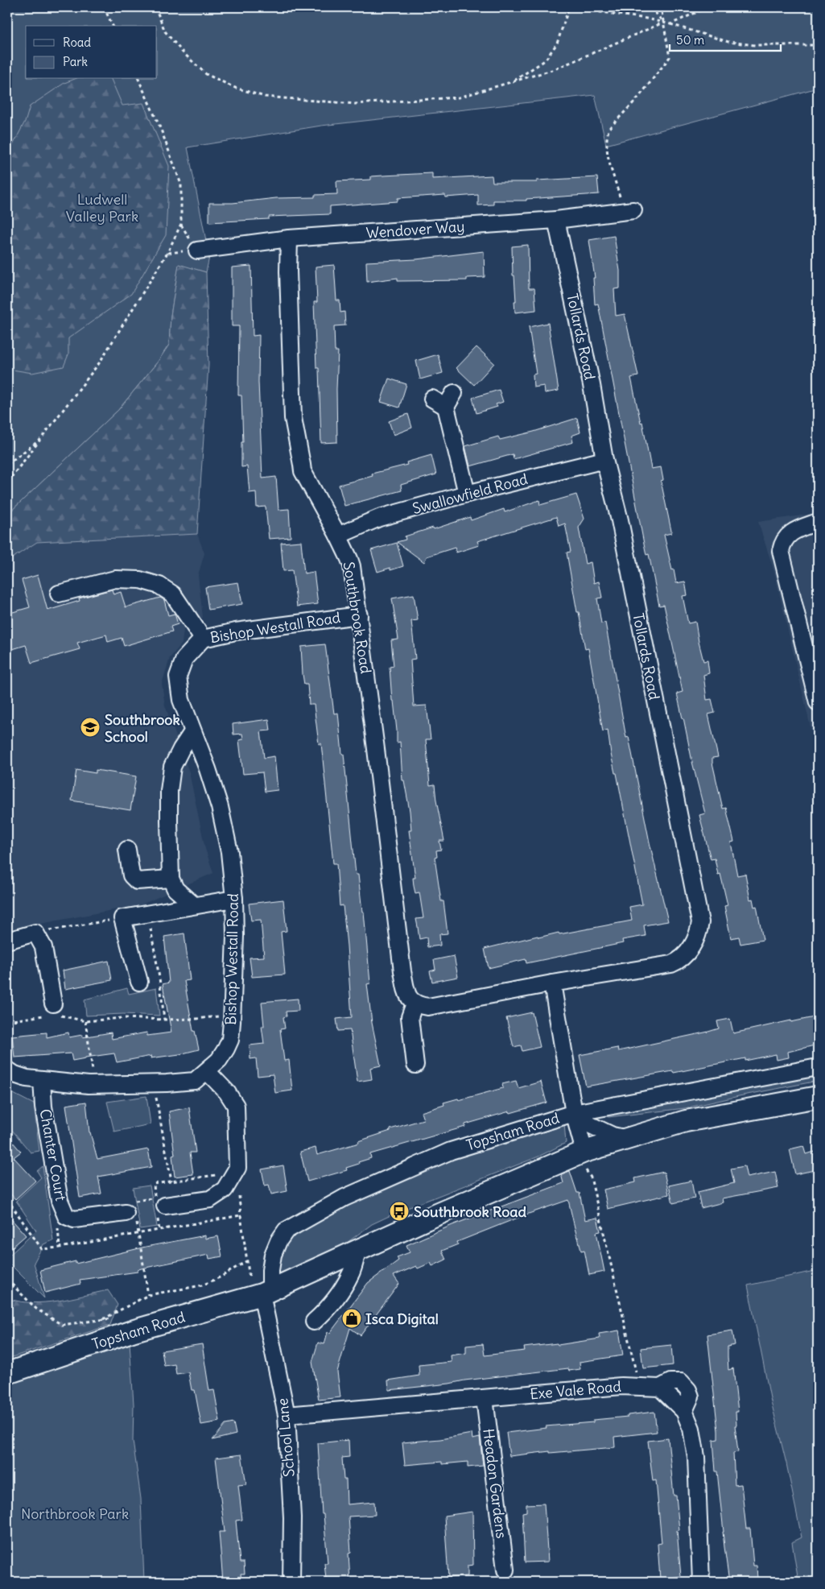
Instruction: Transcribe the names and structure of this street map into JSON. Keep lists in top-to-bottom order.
{
  "streets": {
    "main road": ["Topsham Road"],
    "street": [
      "Wendover Way",
      "Tollards Road",
      "Swallowfield Road",
      "Southbrook Road",
      "Bishop Westall Road",
      "Chanter Court",
      "Exe Vale Road",
      "School Lane",
      "Headon Gardens"
    ]
  },
  "crossings": [
    ["Wendover Way", "Tollards Road"],
    ["Wendover Way", "Southbrook Road"],
    ["Tollards Road", "Swallowfield Road"],
    ["Swallowfield Road", "Southbrook Road"],
    ["Southbrook Road", "Bishop Westall Road"],
    ["Bishop Westall Road", "Chanter Court"],
    ["Topsham Road", "School Lane"],
    ["Exe Vale Road", "School Lane"],
    ["Exe Vale Road", "Headon Gardens"]
  ],
  "parks": ["Ludwell Valley Park", "Northbrook Park"],
  "places": {
    "school or university": ["Southbrook School"],
    "bus stop": ["Southbrook Road"],
    "shop": ["Isca Digital"]
  },
  "legend": ["Road", "Park"],
  "scale_bar": "50 m"
}
